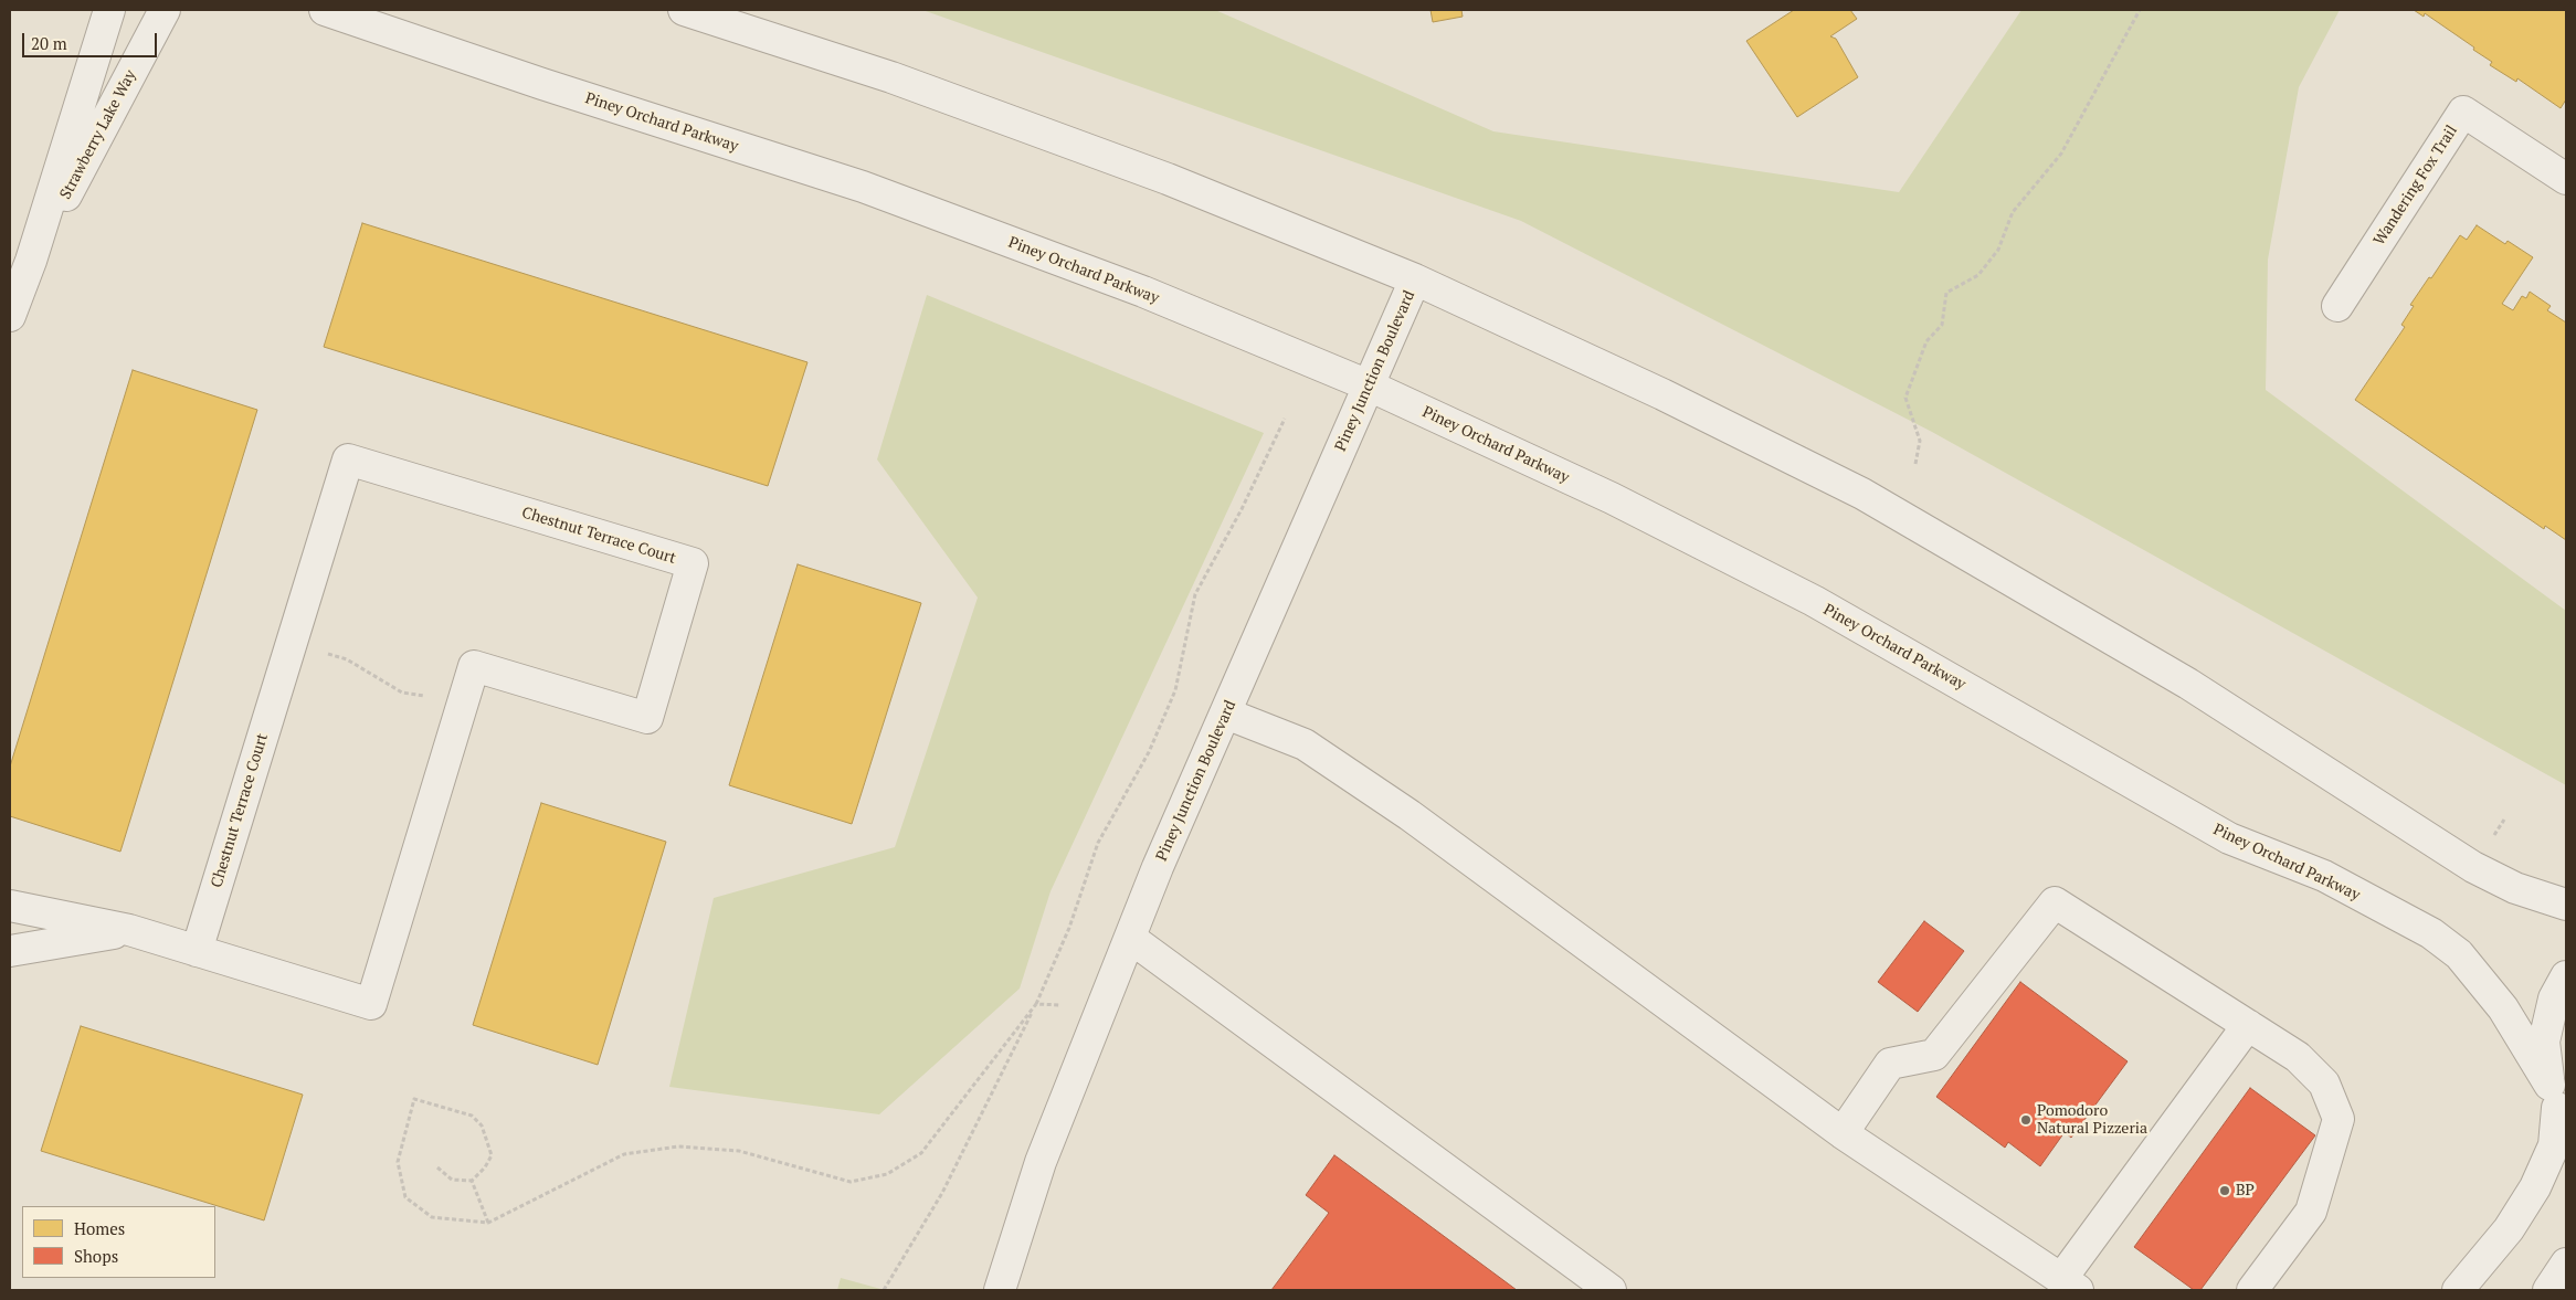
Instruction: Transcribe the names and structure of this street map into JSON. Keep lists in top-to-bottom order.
{
  "streets": {
    "street": [
      "Piney Orchard Parkway",
      "Strawberry Lake Way",
      "Wandering Fox Trail",
      "Piney Junction Boulevard",
      "Chestnut Terrace Court"
    ]
  },
  "crossings": [
    ["Piney Orchard Parkway", "Piney Junction Boulevard"]
  ],
  "places": ["Pomodoro Natural Pizzeria", "BP"],
  "legend": ["Homes", "Shops"],
  "scale_bar": "20 m"
}
